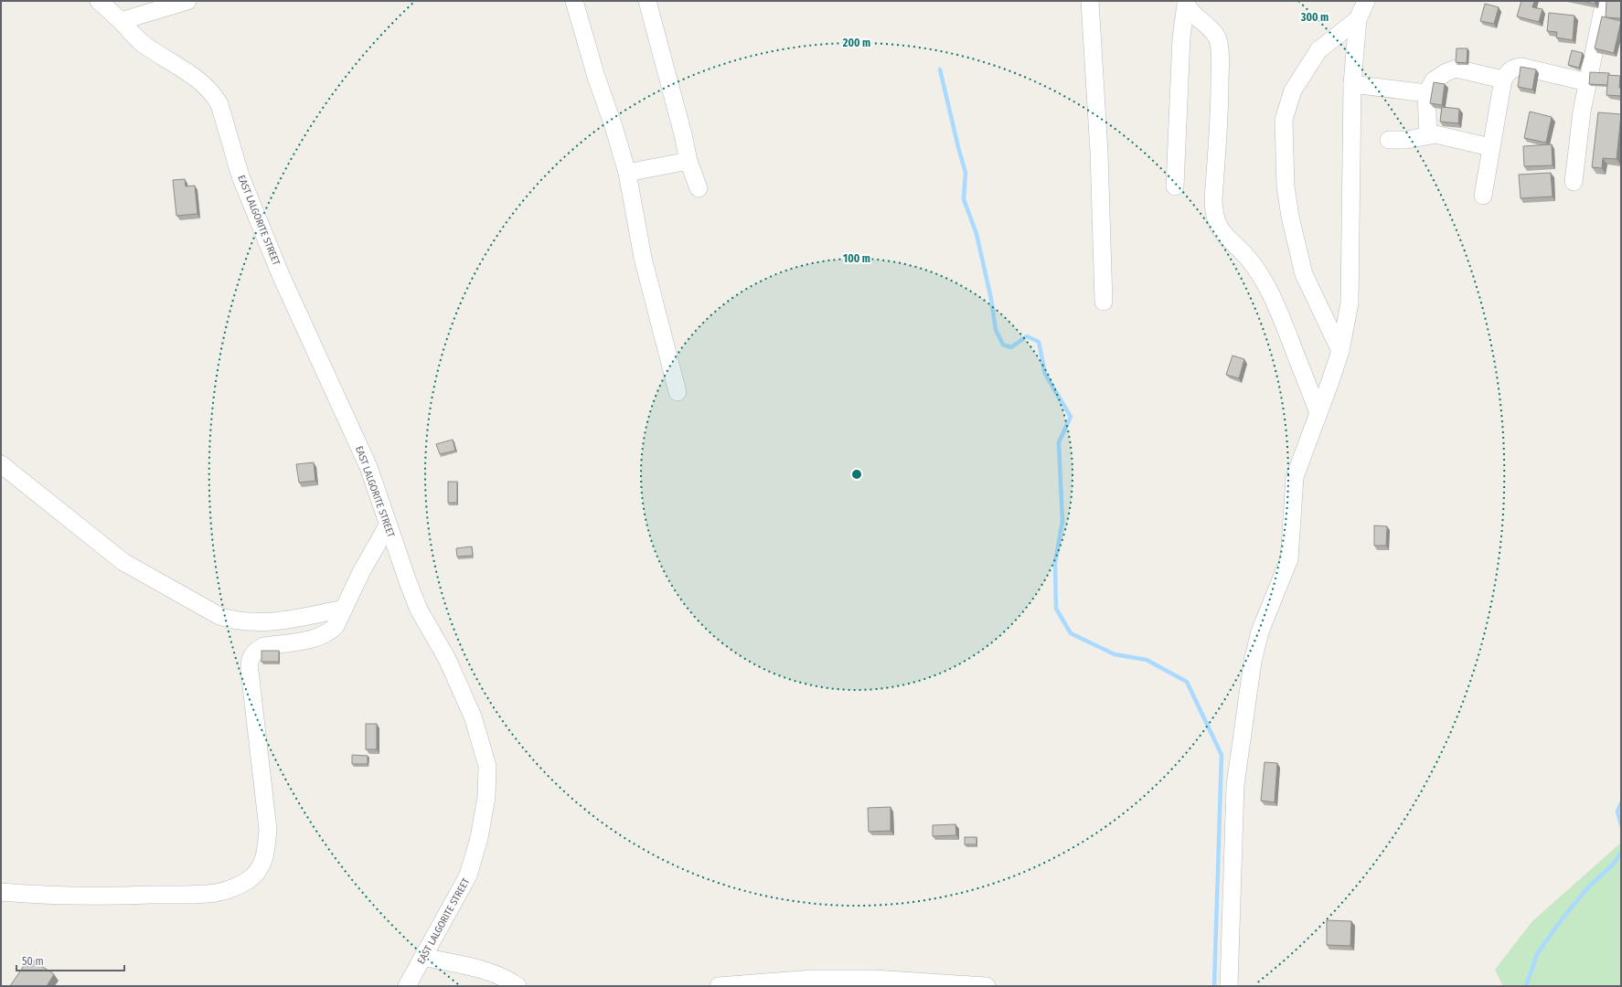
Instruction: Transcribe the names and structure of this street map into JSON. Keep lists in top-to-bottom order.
{
  "streets": {
    "street": ["EAST LALGORITE STREET"]
  },
  "scale_bar": "50 m",
  "rings": ["300 m", "200 m", "100 m"]
}
